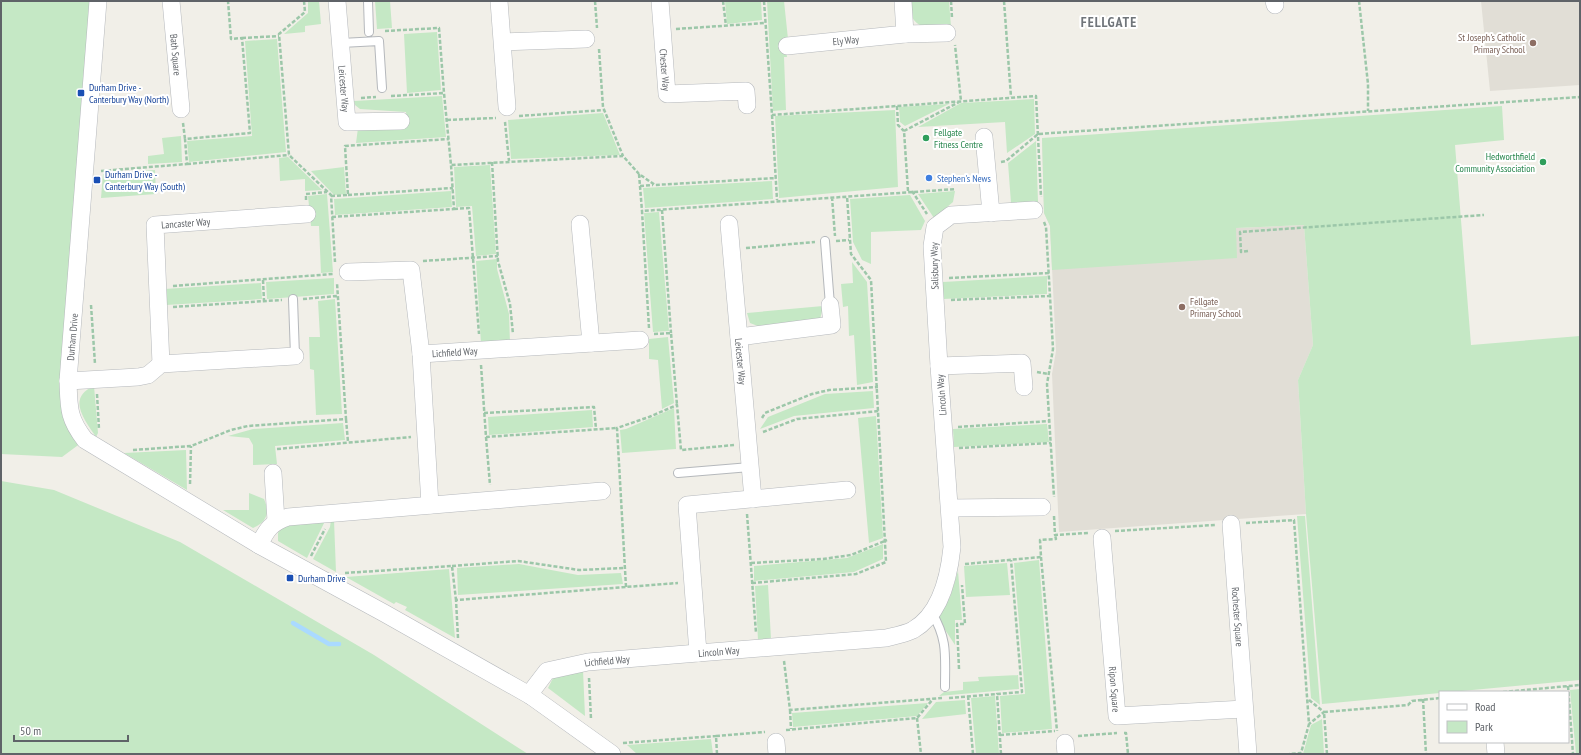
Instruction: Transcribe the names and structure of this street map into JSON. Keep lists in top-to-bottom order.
{
  "streets": {
    "street": [
      "Ely Way",
      "Bath Square",
      "Chester Way",
      "Leicester Way",
      "Lancaster Way",
      "Salisbury Way",
      "Durham Drive",
      "Lichfield Way",
      "Lincoln Way",
      "Rochester Square",
      "Ripon Square"
    ]
  },
  "crossings": [
    ["Leicester Way", "Lincoln Way"],
    ["Salisbury Way", "Lincoln Way"],
    ["Durham Drive", "Lichfield Way"],
    ["Lichfield Way", "Lincoln Way"],
    ["Rochester Square", "Ripon Square"]
  ],
  "districts": ["FELLGATE"],
  "places": {
    "other": [
      "St Joseph's Catholic Primary School",
      "Fellgate Fitness Centre",
      "Hedworthfield Community Association",
      "Stephen's News",
      "Fellgate Primary School"
    ],
    "transit": ["Durham Drive - Canterbury Way (North)", "Durham Drive - Canterbury Way (South)", "Durham Drive"]
  },
  "legend": ["Road", "Park"],
  "scale_bar": "50 m"
}
